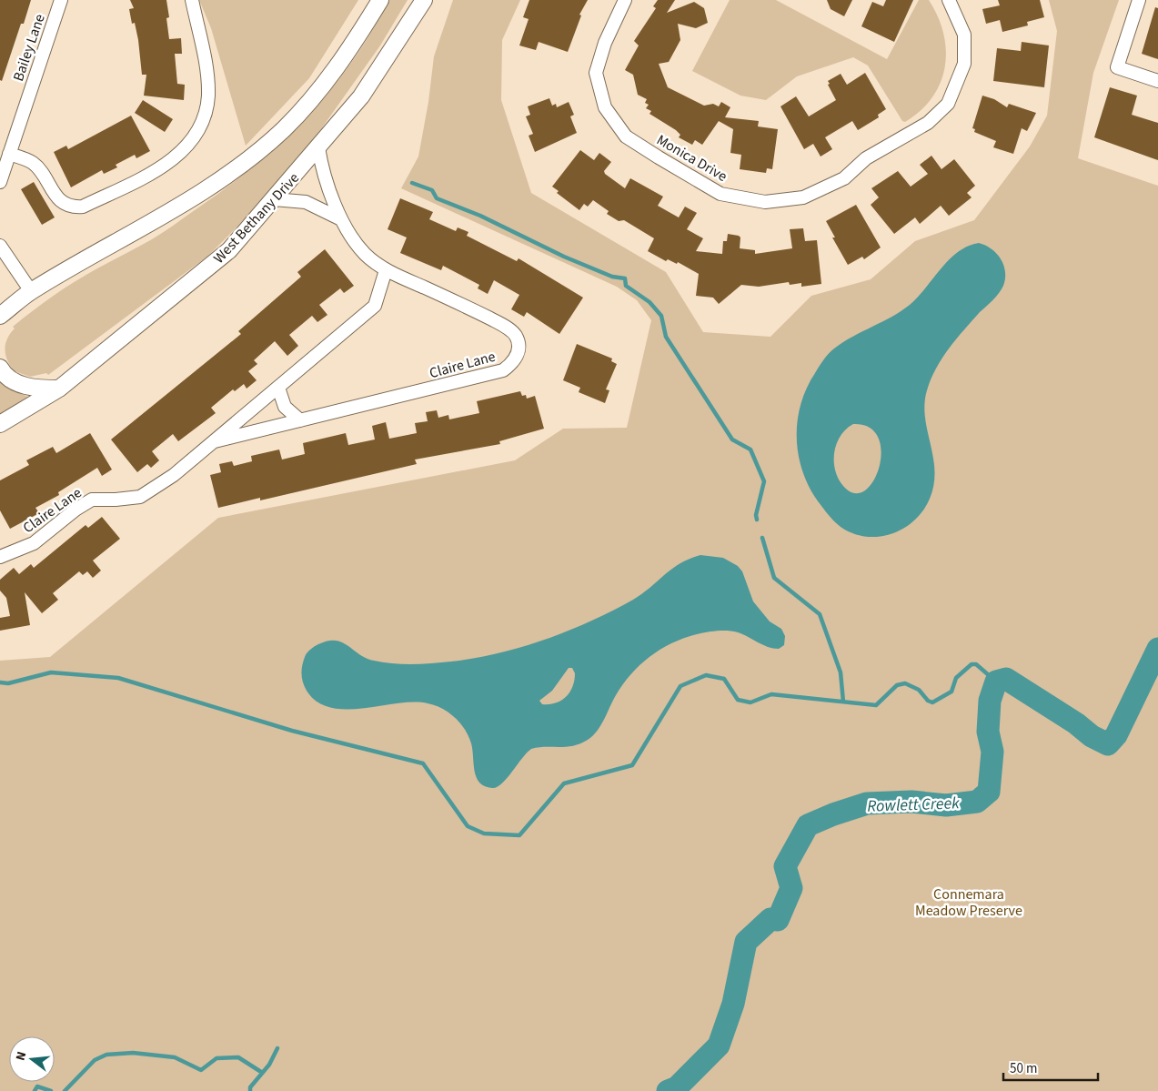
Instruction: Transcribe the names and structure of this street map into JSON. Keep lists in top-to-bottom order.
{
  "streets": {
    "main road": ["West Bethany Drive"],
    "street": ["Bailey Lane", "Monica Drive", "Claire Lane"]
  },
  "crossings": [
    ["West Bethany Drive", "Claire Lane"]
  ],
  "water": ["Rowlett Creek"],
  "parks": ["Connemara Meadow Preserve"],
  "scale_bar": "50 m",
  "north": "left"
}
